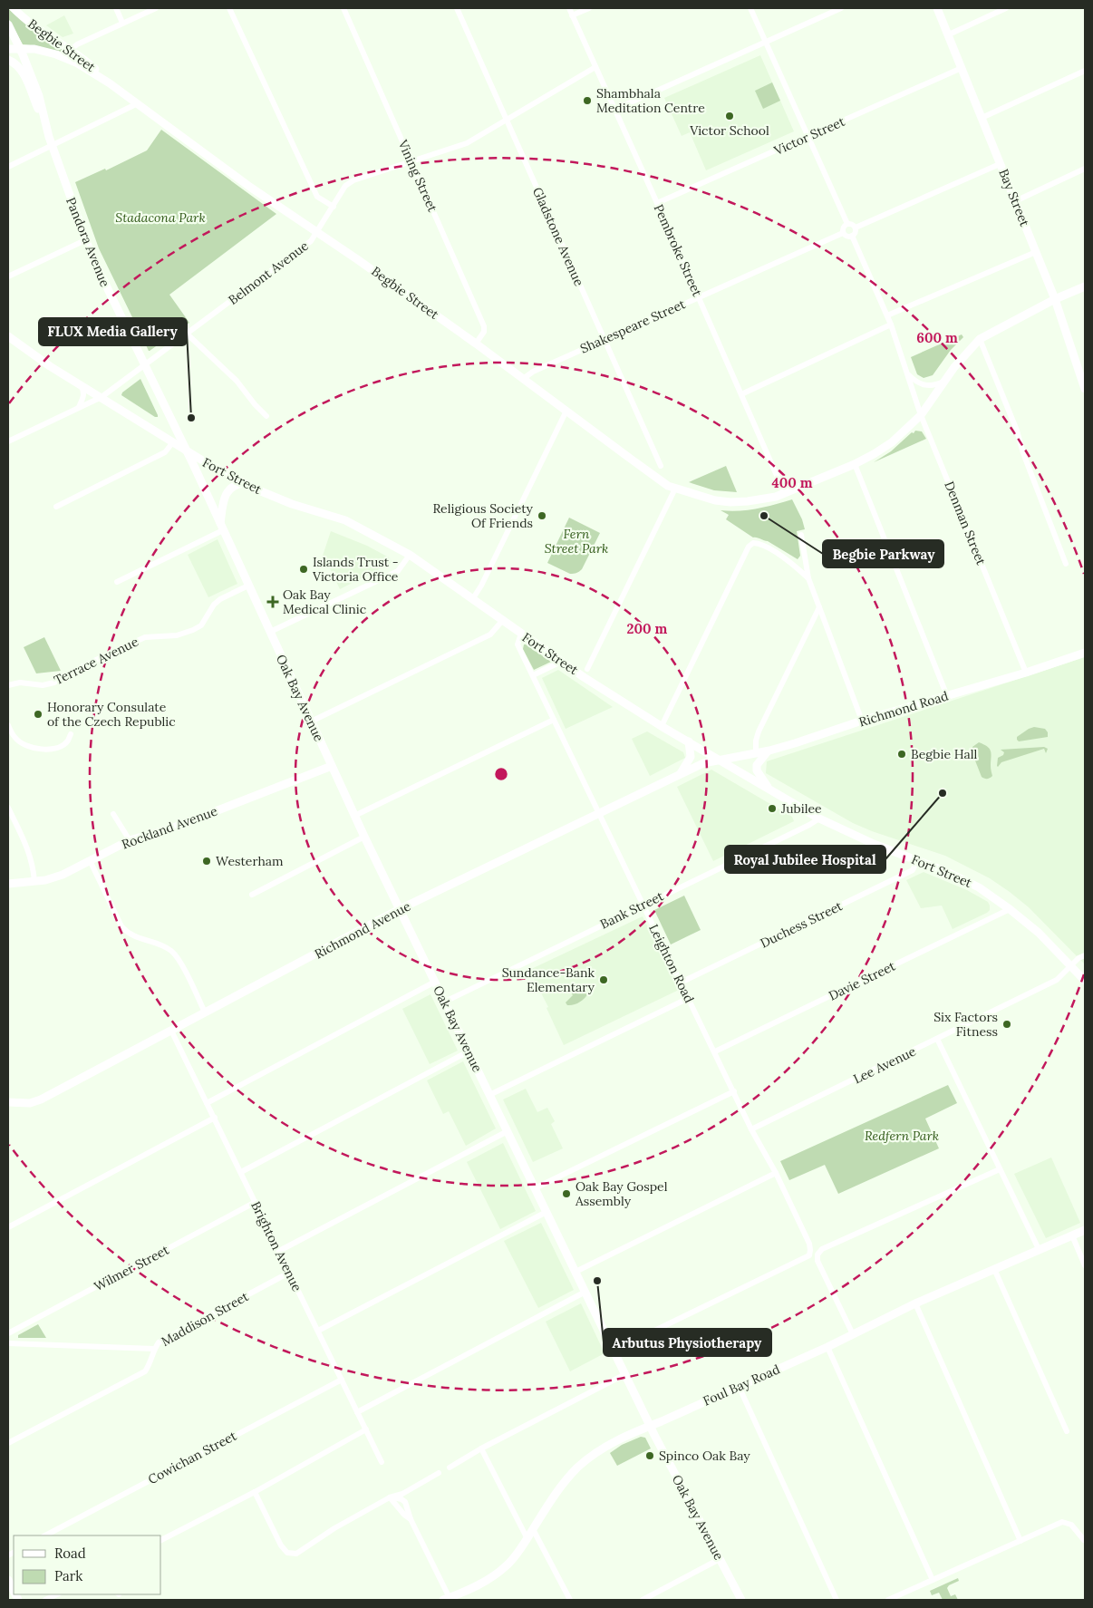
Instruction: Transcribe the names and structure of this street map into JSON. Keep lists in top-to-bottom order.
{
  "streets": {
    "main road": [
      "Begbie Street",
      "Bay Street",
      "Pandora Avenue",
      "Fort Street",
      "Oak Bay Avenue",
      "Richmond Road",
      "Rockland Avenue",
      "Richmond Avenue",
      "Foul Bay Road"
    ],
    "street": [
      "Victor Street",
      "Vining Street",
      "Gladstone Avenue",
      "Pembroke Street",
      "Belmont Avenue",
      "Shakespeare Street",
      "Denman Street",
      "Terrace Avenue",
      "Bank Street",
      "Duchess Street",
      "Leighton Road",
      "Davie Street",
      "Lee Avenue",
      "Brighton Avenue",
      "Wilmer Street",
      "Maddison Street",
      "Cowichan Street"
    ]
  },
  "crossings": [
    ["Begbie Street", "Vining Street"],
    ["Begbie Street", "Bay Street"],
    ["Begbie Street", "Pandora Avenue"],
    ["Begbie Street", "Pembroke Street"],
    ["Begbie Street", "Belmont Avenue"],
    ["Begbie Street", "Shakespeare Street"],
    ["Begbie Street", "Denman Street"],
    ["Victor Street", "Bay Street"],
    ["Victor Street", "Pembroke Street"],
    ["Vining Street", "Belmont Avenue"],
    ["Gladstone Avenue", "Belmont Avenue"],
    ["Gladstone Avenue", "Shakespeare Street"],
    ["Pandora Avenue", "Belmont Avenue"],
    ["Pandora Avenue", "Fort Street"],
    ["Pandora Avenue", "Oak Bay Avenue"],
    ["Pembroke Street", "Belmont Avenue"],
    ["Pembroke Street", "Shakespeare Street"],
    ["Belmont Avenue", "Fort Street"],
    ["Shakespeare Street", "Denman Street"],
    ["Fort Street", "Oak Bay Avenue"],
    ["Fort Street", "Richmond Road"],
    ["Fort Street", "Bank Street"],
    ["Fort Street", "Duchess Street"],
    ["Fort Street", "Richmond Avenue"],
    ["Fort Street", "Leighton Road"],
    ["Fort Street", "Davie Street"],
    ["Fort Street", "Lee Avenue"],
    ["Denman Street", "Richmond Road"],
    ["Terrace Avenue", "Oak Bay Avenue"],
    ["Oak Bay Avenue", "Rockland Avenue"],
    ["Oak Bay Avenue", "Bank Street"],
    ["Oak Bay Avenue", "Richmond Avenue"],
    ["Oak Bay Avenue", "Leighton Road"],
    ["Oak Bay Avenue", "Foul Bay Road"],
    ["Richmond Road", "Richmond Avenue"],
    ["Bank Street", "Leighton Road"],
    ["Duchess Street", "Leighton Road"],
    ["Richmond Avenue", "Leighton Road"],
    ["Richmond Avenue", "Brighton Avenue"],
    ["Leighton Road", "Davie Street"],
    ["Leighton Road", "Lee Avenue"],
    ["Brighton Avenue", "Wilmer Street"],
    ["Brighton Avenue", "Maddison Street"],
    ["Brighton Avenue", "Cowichan Street"]
  ],
  "parks": ["Stadacona Park", "Fern Street Park", "Redfern Park"],
  "places": {
    "other": [
      "Shambhala Meditation Centre",
      "Victor School",
      "FLUX Media Gallery",
      "Religious Society Of Friends",
      "Begbie Parkway",
      "Islands Trust - Victoria Office",
      "Honorary Consulate of the Czech Republic",
      "Begbie Hall",
      "Royal Jubilee Hospital",
      "Jubilee",
      "Westerham",
      "Sundance-Bank Elementary",
      "Six Factors Fitness",
      "Oak Bay Gospel Assembly",
      "Arbutus Physiotherapy",
      "Spinco Oak Bay"
    ],
    "health": ["Oak Bay Medical Clinic"]
  },
  "legend": ["Road", "Park"],
  "rings": ["600 m", "400 m", "200 m"]
}
